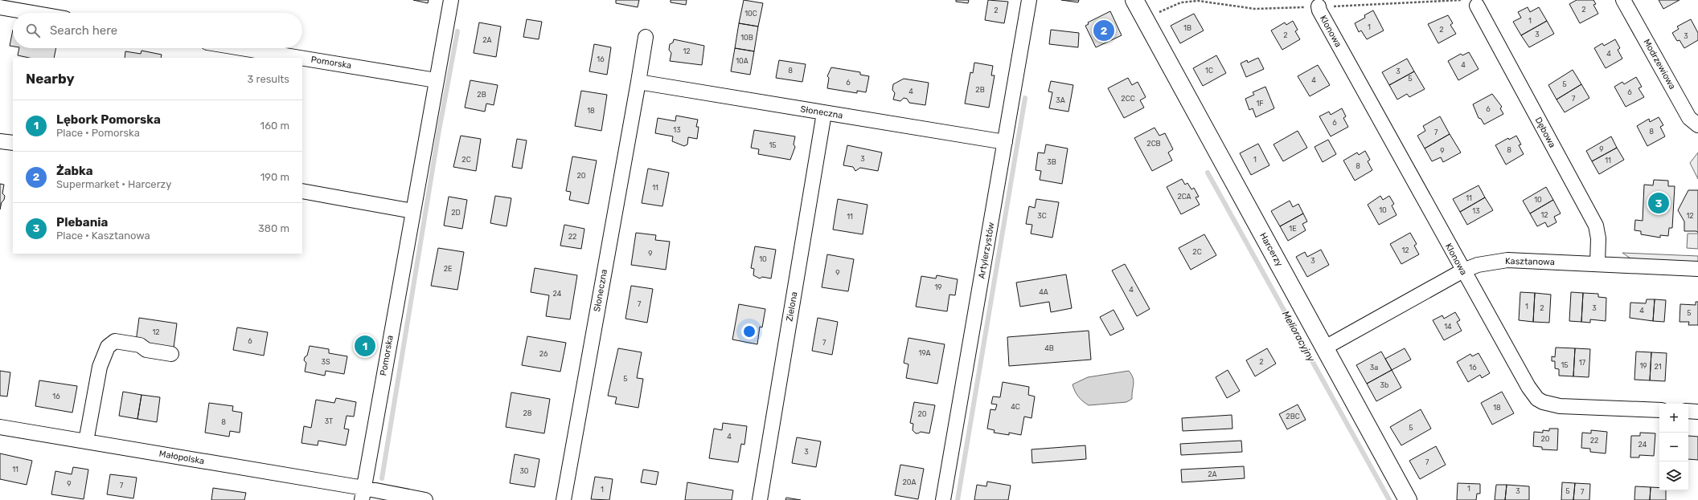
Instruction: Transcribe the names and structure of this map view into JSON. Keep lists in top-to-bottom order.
{
  "streets": {
    "street": [
      "Klonowa",
      "Pomorska",
      "Modrzewiowa",
      "Słoneczna",
      "Dębowa",
      "Harcerzy",
      "Artylerzystów",
      "Kasztanowa",
      "Zielona",
      "Małopolska"
    ]
  },
  "crossings": [
    ["Klonowa", "Kasztanowa"],
    ["Pomorska", "Małopolska"],
    ["Słoneczna", "Artylerzystów"],
    ["Słoneczna", "Zielona"],
    ["Dębowa", "Kasztanowa"],
    ["Harcerzy", "Kasztanowa"]
  ],
  "water": ["Melioracyjny"],
  "house_numbers": [
    "2",
    "2",
    "10C",
    "1",
    "1",
    "1B",
    "2",
    "3",
    "2",
    "3",
    "10B",
    "2A",
    "12",
    "4",
    "16",
    "10A",
    "4",
    "8",
    "1C",
    "3",
    "5",
    "4",
    "6",
    "5",
    "2B",
    "4",
    "6",
    "2B",
    "2CC",
    "7",
    "3A",
    "1F",
    "6",
    "18",
    "6",
    "13",
    "8",
    "7",
    "2CB",
    "15",
    "9",
    "8",
    "9",
    "3",
    "2C",
    "1",
    "11",
    "3B",
    "8",
    "20",
    "11",
    "2CA",
    "11",
    "10",
    "10",
    "13",
    "2D",
    "12",
    "3C",
    "12",
    "11",
    "1E",
    "22",
    "12",
    "2C",
    "9",
    "10",
    "3",
    "2E",
    "9",
    "19",
    "4",
    "4A",
    "24",
    "7",
    "1",
    "2",
    "3",
    "4",
    "5",
    "14",
    "12",
    "6",
    "7",
    "4B",
    "19A",
    "26",
    "3S",
    "2",
    "17",
    "15",
    "19",
    "21",
    "3a",
    "16",
    "5",
    "3b",
    "16",
    "4C",
    "18",
    "28",
    "20",
    "2BC",
    "3T",
    "8",
    "5",
    "4",
    "20",
    "22",
    "24",
    "3",
    "7",
    "11",
    "30",
    "2A",
    "20A",
    "9",
    "7",
    "1",
    "1",
    "3",
    "5",
    "7"
  ],
  "page": {
    "search": "Search here",
    "pins": ["2", "3", "1"],
    "heading": ["Nearby", "3 results"],
    "list": [
      {
        "mark": "1",
        "name": "Lębork Pomorska",
        "note": "Place · Pomorska",
        "value": "160 m"
      },
      {
        "mark": "2",
        "name": "Żabka",
        "note": "Supermarket · Harcerzy",
        "value": "190 m"
      },
      {
        "mark": "3",
        "name": "Plebania",
        "note": "Place · Kasztanowa",
        "value": "380 m"
      }
    ],
    "map_buttons": ["+", "−"]
  }
}
